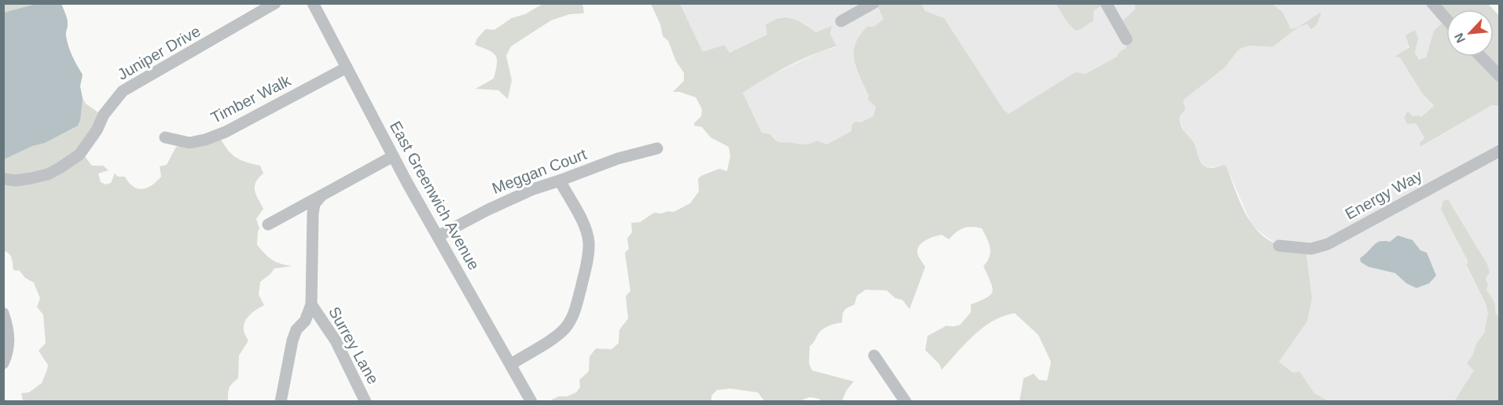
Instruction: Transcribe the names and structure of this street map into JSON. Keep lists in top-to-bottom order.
{
  "streets": {
    "street": [
      "Juniper Drive",
      "Timber Walk",
      "Meggan Court",
      "Energy Way",
      "East Greenwich Avenue",
      "Surrey Lane"
    ]
  },
  "crossings": [
    ["Timber Walk", "East Greenwich Avenue"],
    ["Meggan Court", "East Greenwich Avenue"]
  ],
  "north": "bottom left"
}
